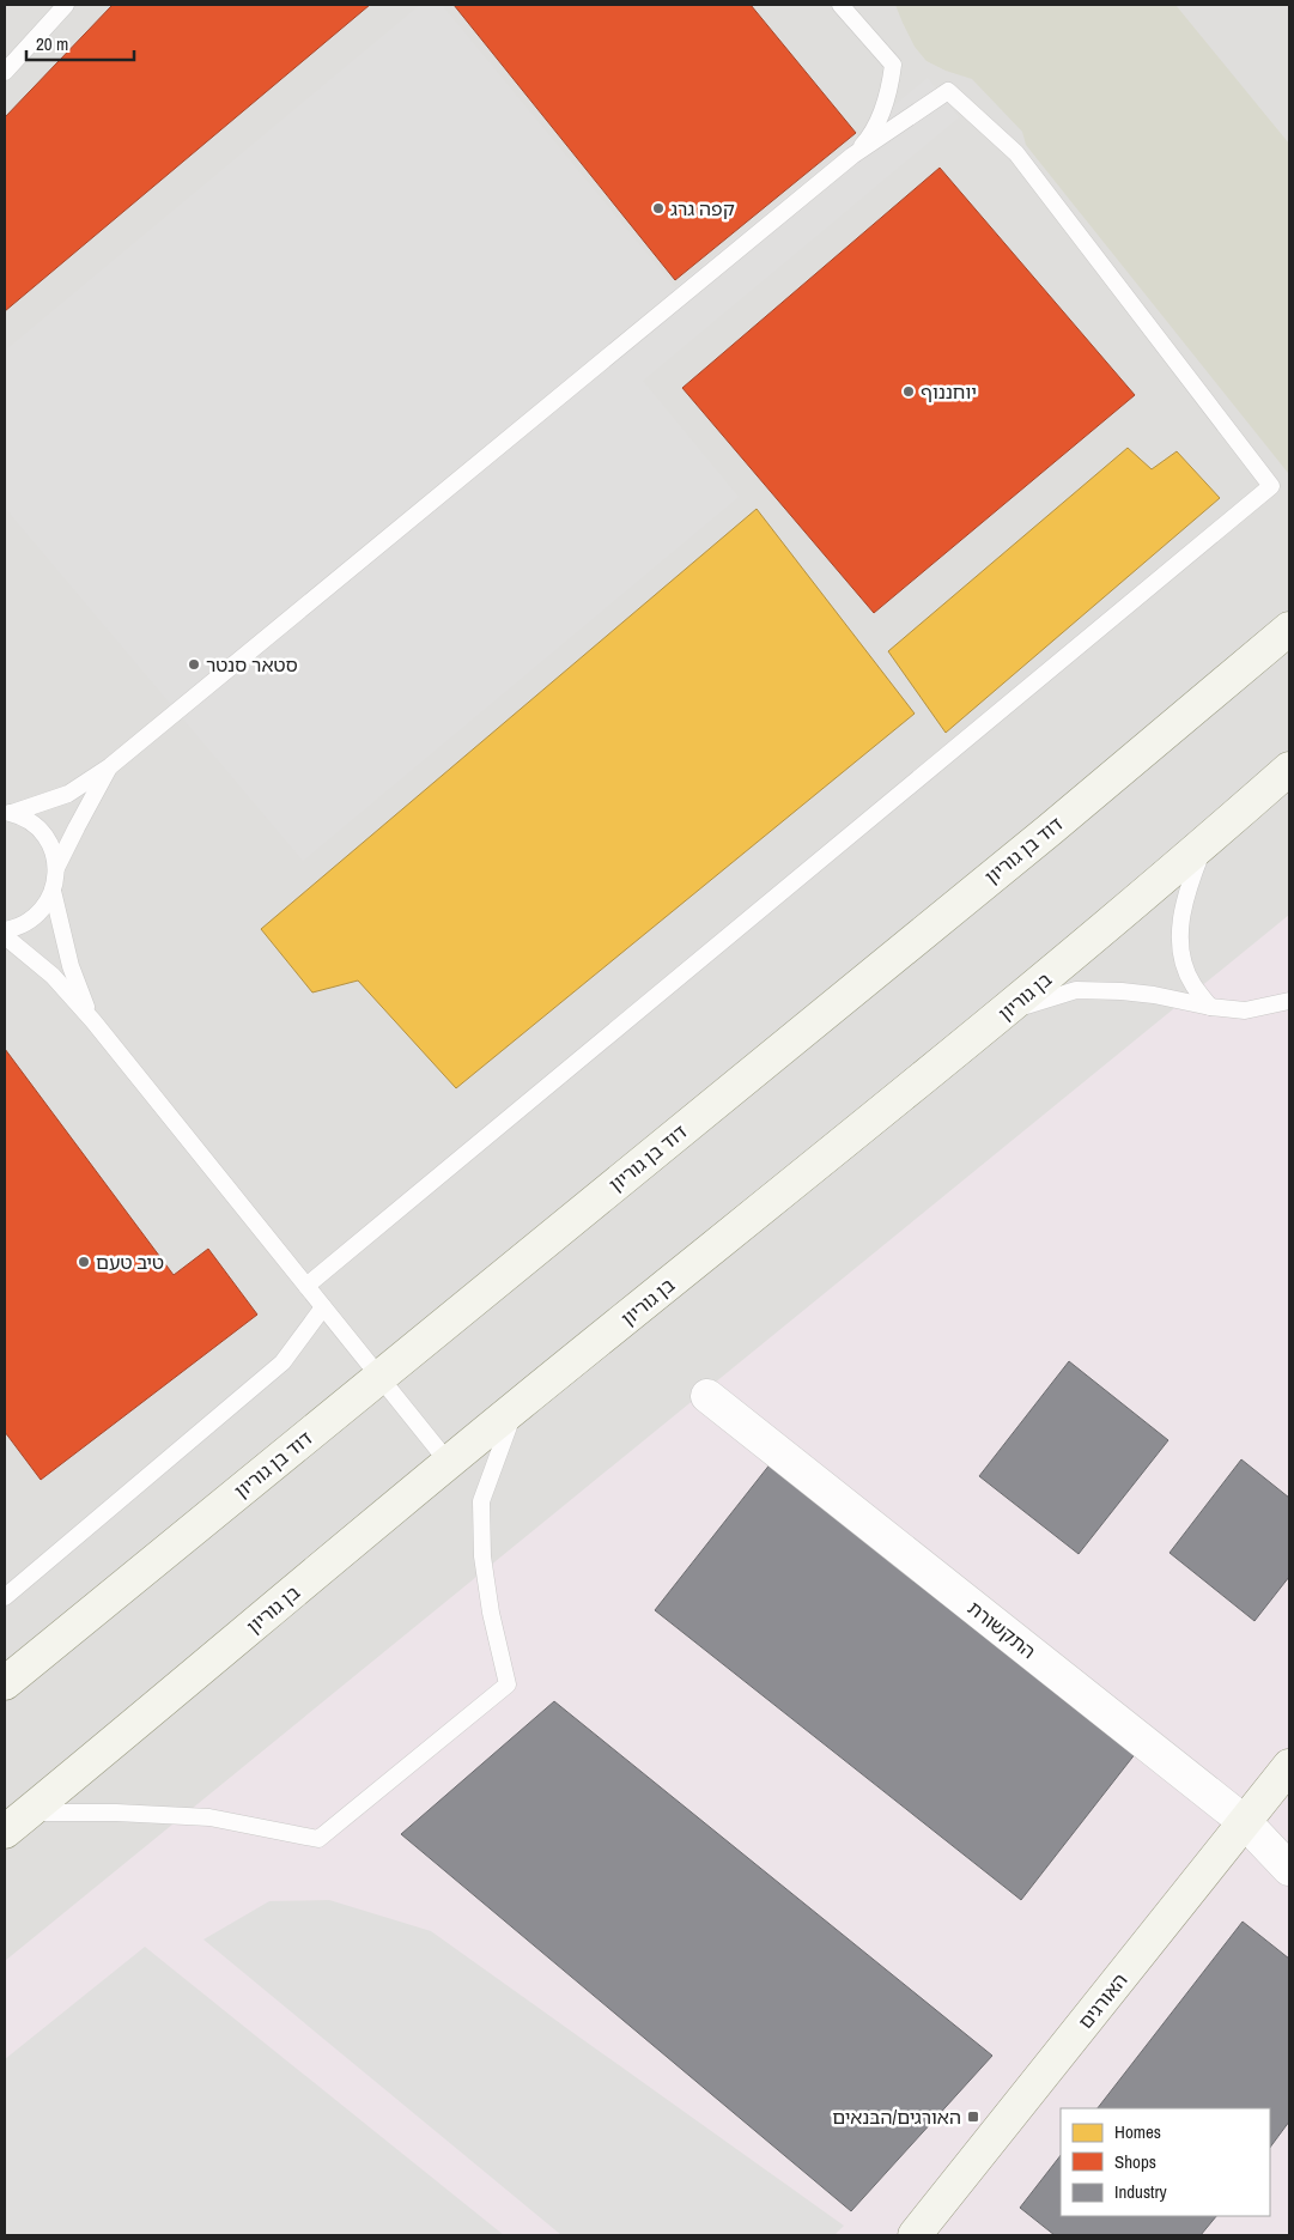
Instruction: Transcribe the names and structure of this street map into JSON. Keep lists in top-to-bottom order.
{
  "streets": {
    "main road": ["דוד בן גוריון", "בן גוריון", "האורגים"],
    "street": ["התקשורת"]
  },
  "crossings": [
    ["התקשורת", "האורגים"]
  ],
  "places": {
    "other": [
      "קפה גרג",
      "יוחננוף",
      "סטאר סנטר",
      "טיב טעם"
    ],
    "transit": ["האורגים/הבנאים"]
  },
  "legend": ["Homes", "Shops", "Industry"],
  "scale_bar": "20 m"
}
